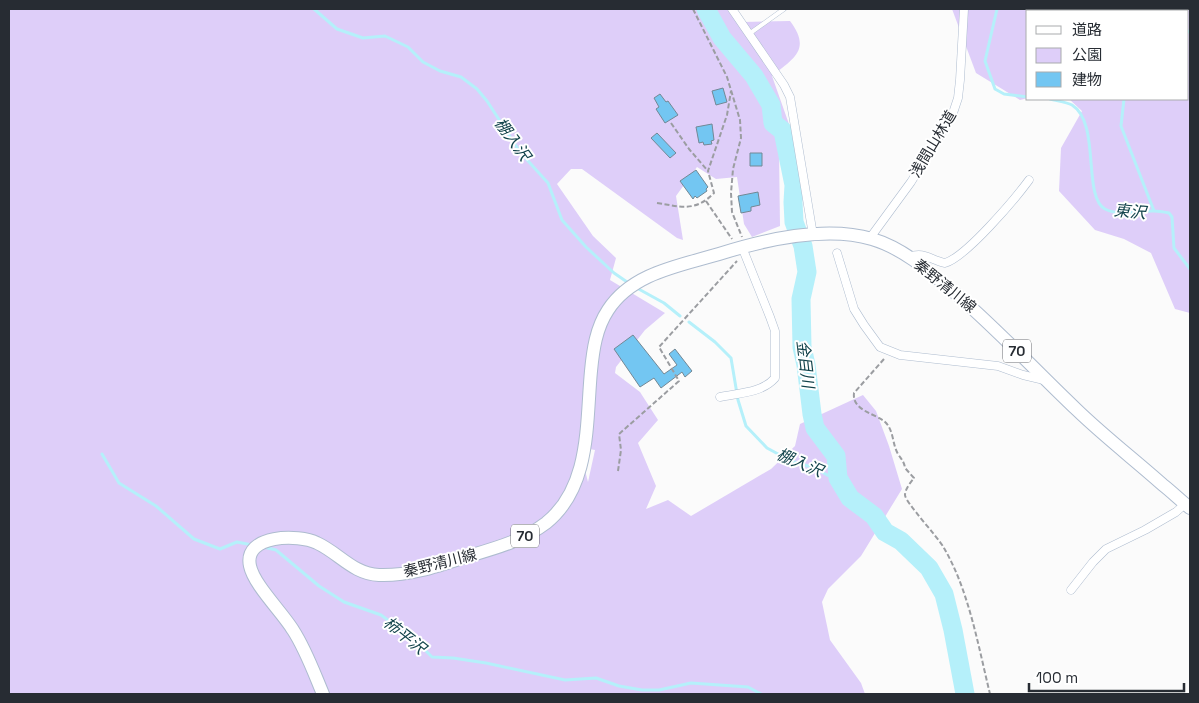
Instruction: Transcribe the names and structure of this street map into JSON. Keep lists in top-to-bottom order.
{
  "streets": {
    "main road": ["秦野清川線", "70"],
    "street": ["浅間山林道"]
  },
  "crossings": [
    ["浅間山林道", "秦野清川線"]
  ],
  "water": [
    "棚入沢",
    "東沢",
    "金目川",
    "柿平沢"
  ],
  "legend": ["道路", "公園", "建物"],
  "scale_bar": "100 m"
}
